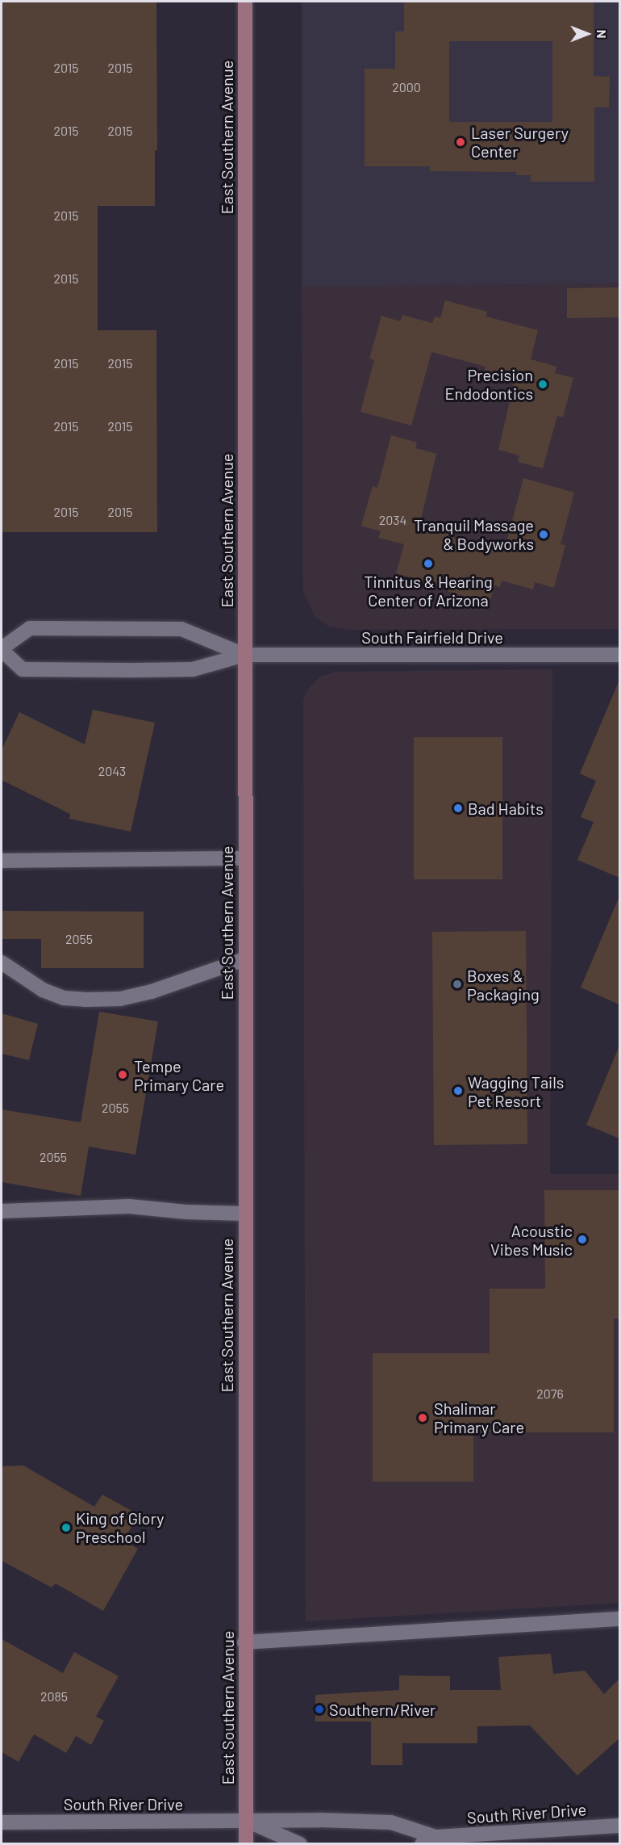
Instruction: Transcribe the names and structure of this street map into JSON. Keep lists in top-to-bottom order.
{
  "streets": {
    "main road": ["East Southern Avenue"],
    "street": ["South Fairfield Drive", "South River Drive"]
  },
  "crossings": [
    ["East Southern Avenue", "South Fairfield Drive"],
    ["East Southern Avenue", "South River Drive"]
  ],
  "places": [
    "Laser Surgery Center",
    "Precision Endodontics",
    "Tranquil Massage & Bodyworks",
    "Tinnitus & Hearing Center of Arizona",
    "Bad Habits",
    "Boxes & Packaging",
    "Tempe Primary Care",
    "Wagging Tails Pet Resort",
    "Acoustic Vibes Music",
    "Shalimar Primary Care",
    "King of Glory Preschool",
    "Southern/River"
  ],
  "house_numbers": [
    "2015",
    "2015",
    "2000",
    "2015",
    "2015",
    "2015",
    "2015",
    "2015",
    "2015",
    "2015",
    "2015",
    "2015",
    "2015",
    "2034",
    "2043",
    "2055",
    "2055",
    "2055",
    "2076",
    "2085"
  ],
  "north": "right"
}
